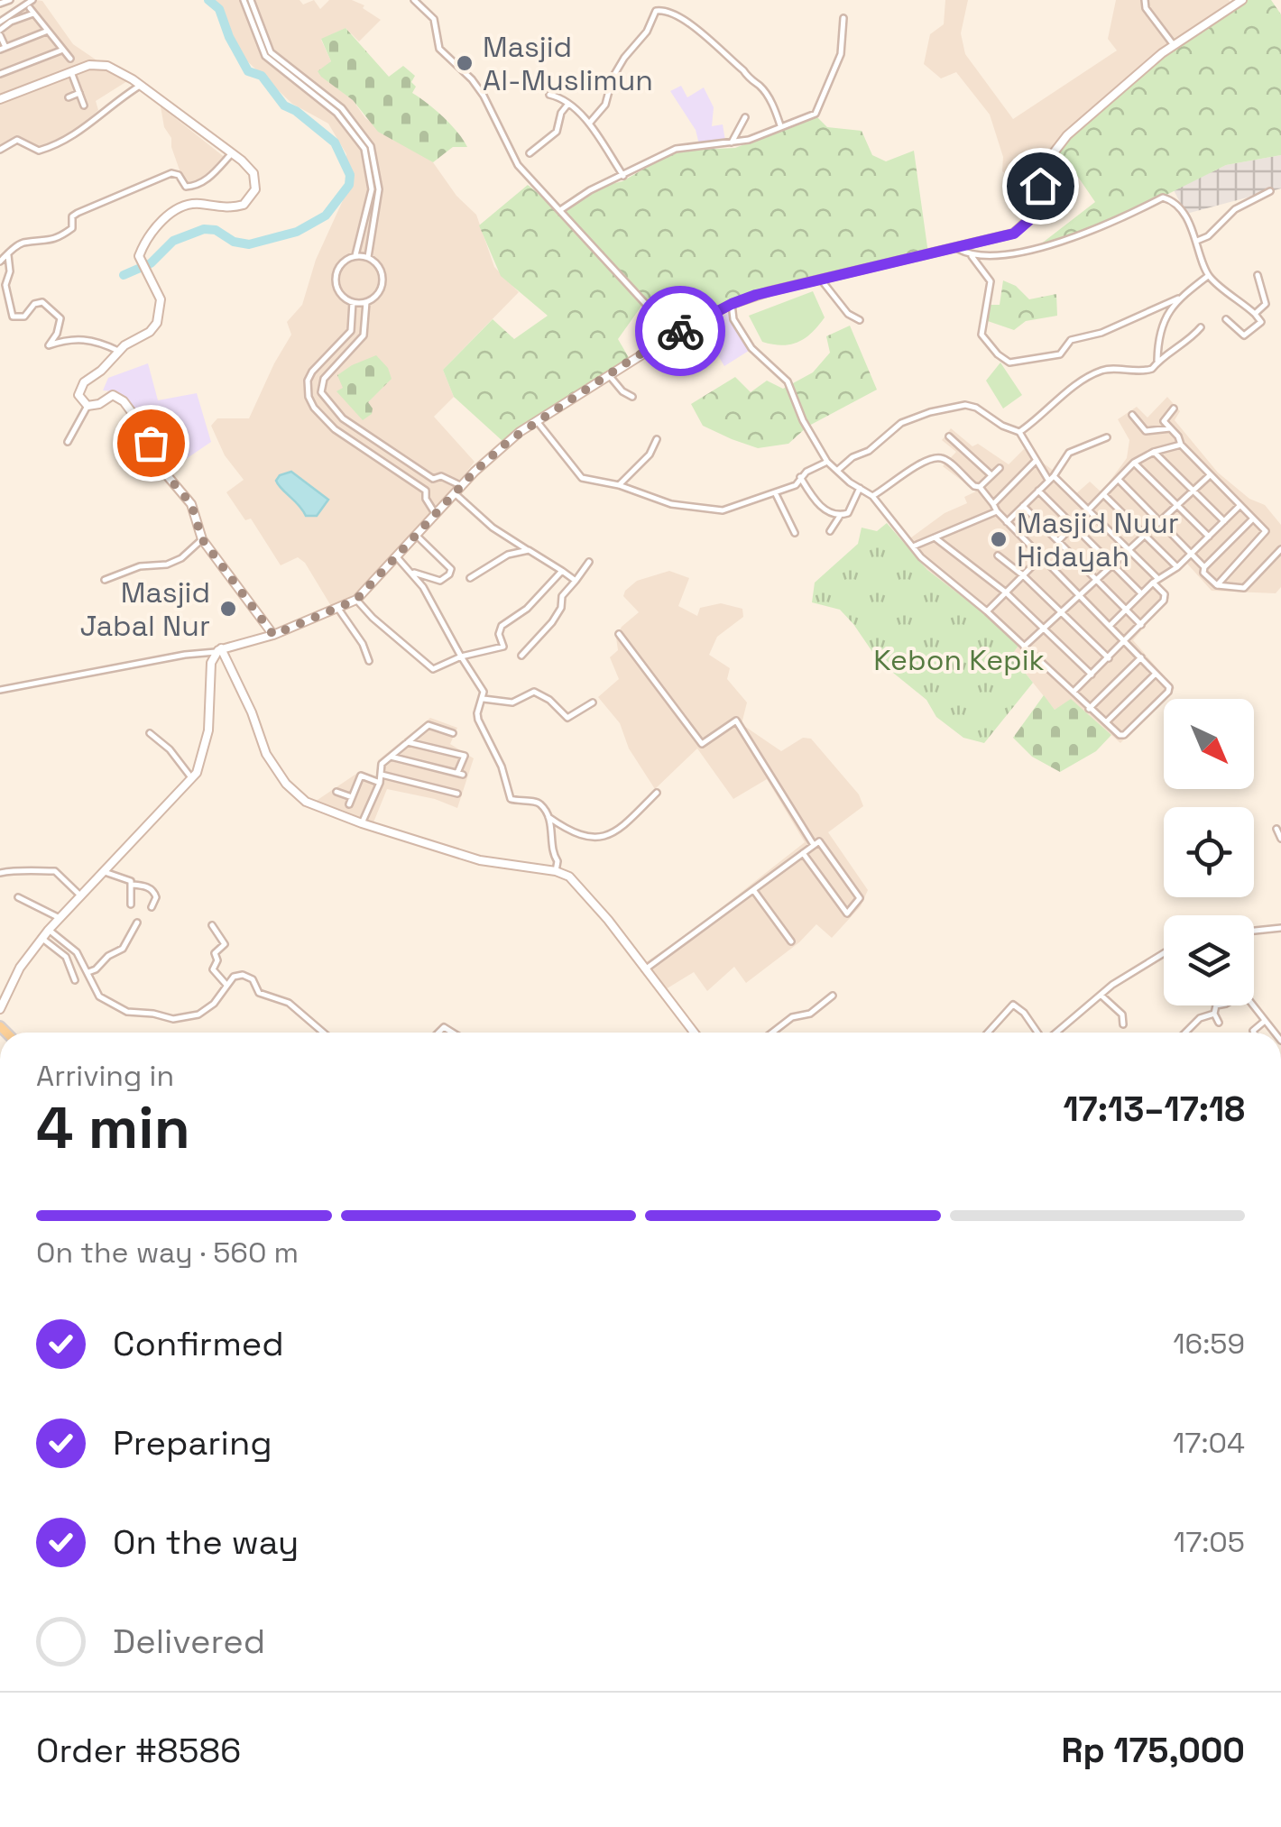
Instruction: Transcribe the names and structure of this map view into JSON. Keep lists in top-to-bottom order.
{
  "parks": ["Kebon Kepik"],
  "places": ["Masjid Al-Muslimun", "Masjid Nuur Hidayah", "Masjid Jabal Nur"],
  "north": "bottom right",
  "page": {
    "heading": ["4 min", "Arriving in", "17:13–17:18"],
    "panel": ["Order #8586", "Rp 175,000"],
    "bar": "On the way · 560 m",
    "list": [
      ["Confirmed", "16:59"],
      ["Preparing", "17:04"],
      ["On the way", "17:05"],
      "Delivered"
    ]
  }
}
